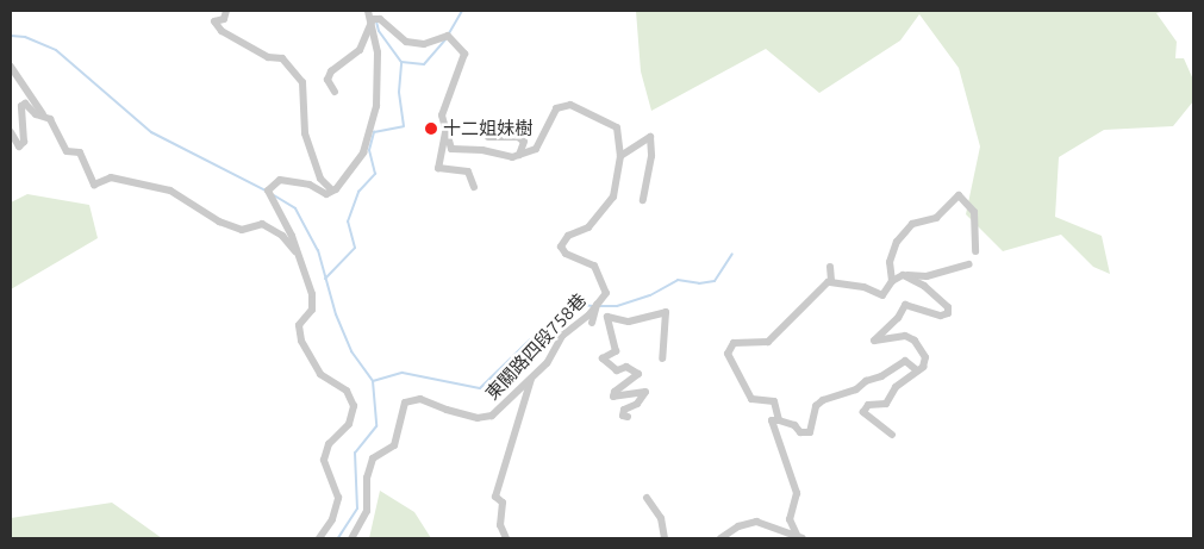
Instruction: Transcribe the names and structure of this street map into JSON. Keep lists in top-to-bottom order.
{
  "streets": {
    "street": ["東關路四段758巷"]
  },
  "places": ["十二姐妹樹"]
}
